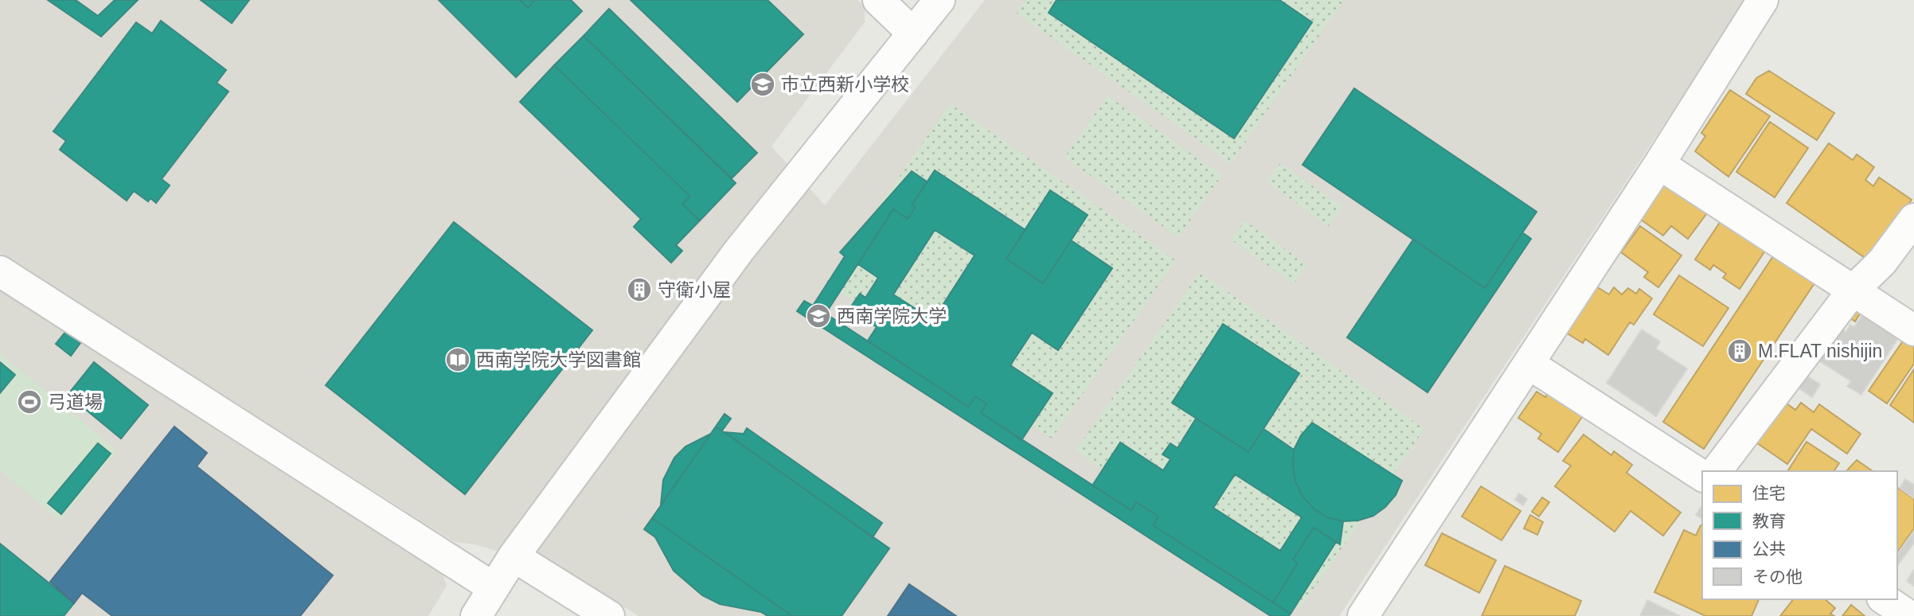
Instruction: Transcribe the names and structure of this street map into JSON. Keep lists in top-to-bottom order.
{
  "places": {
    "school or university": ["市立西新小学校", "西南学院大学"],
    "building": ["守衛小屋", "M.FLAT nishijin"],
    "library": ["西南学院大学図書館"],
    "sports": ["弓道場"]
  },
  "legend": [
    "住宅",
    "教育",
    "公共",
    "その他"
  ]
}
